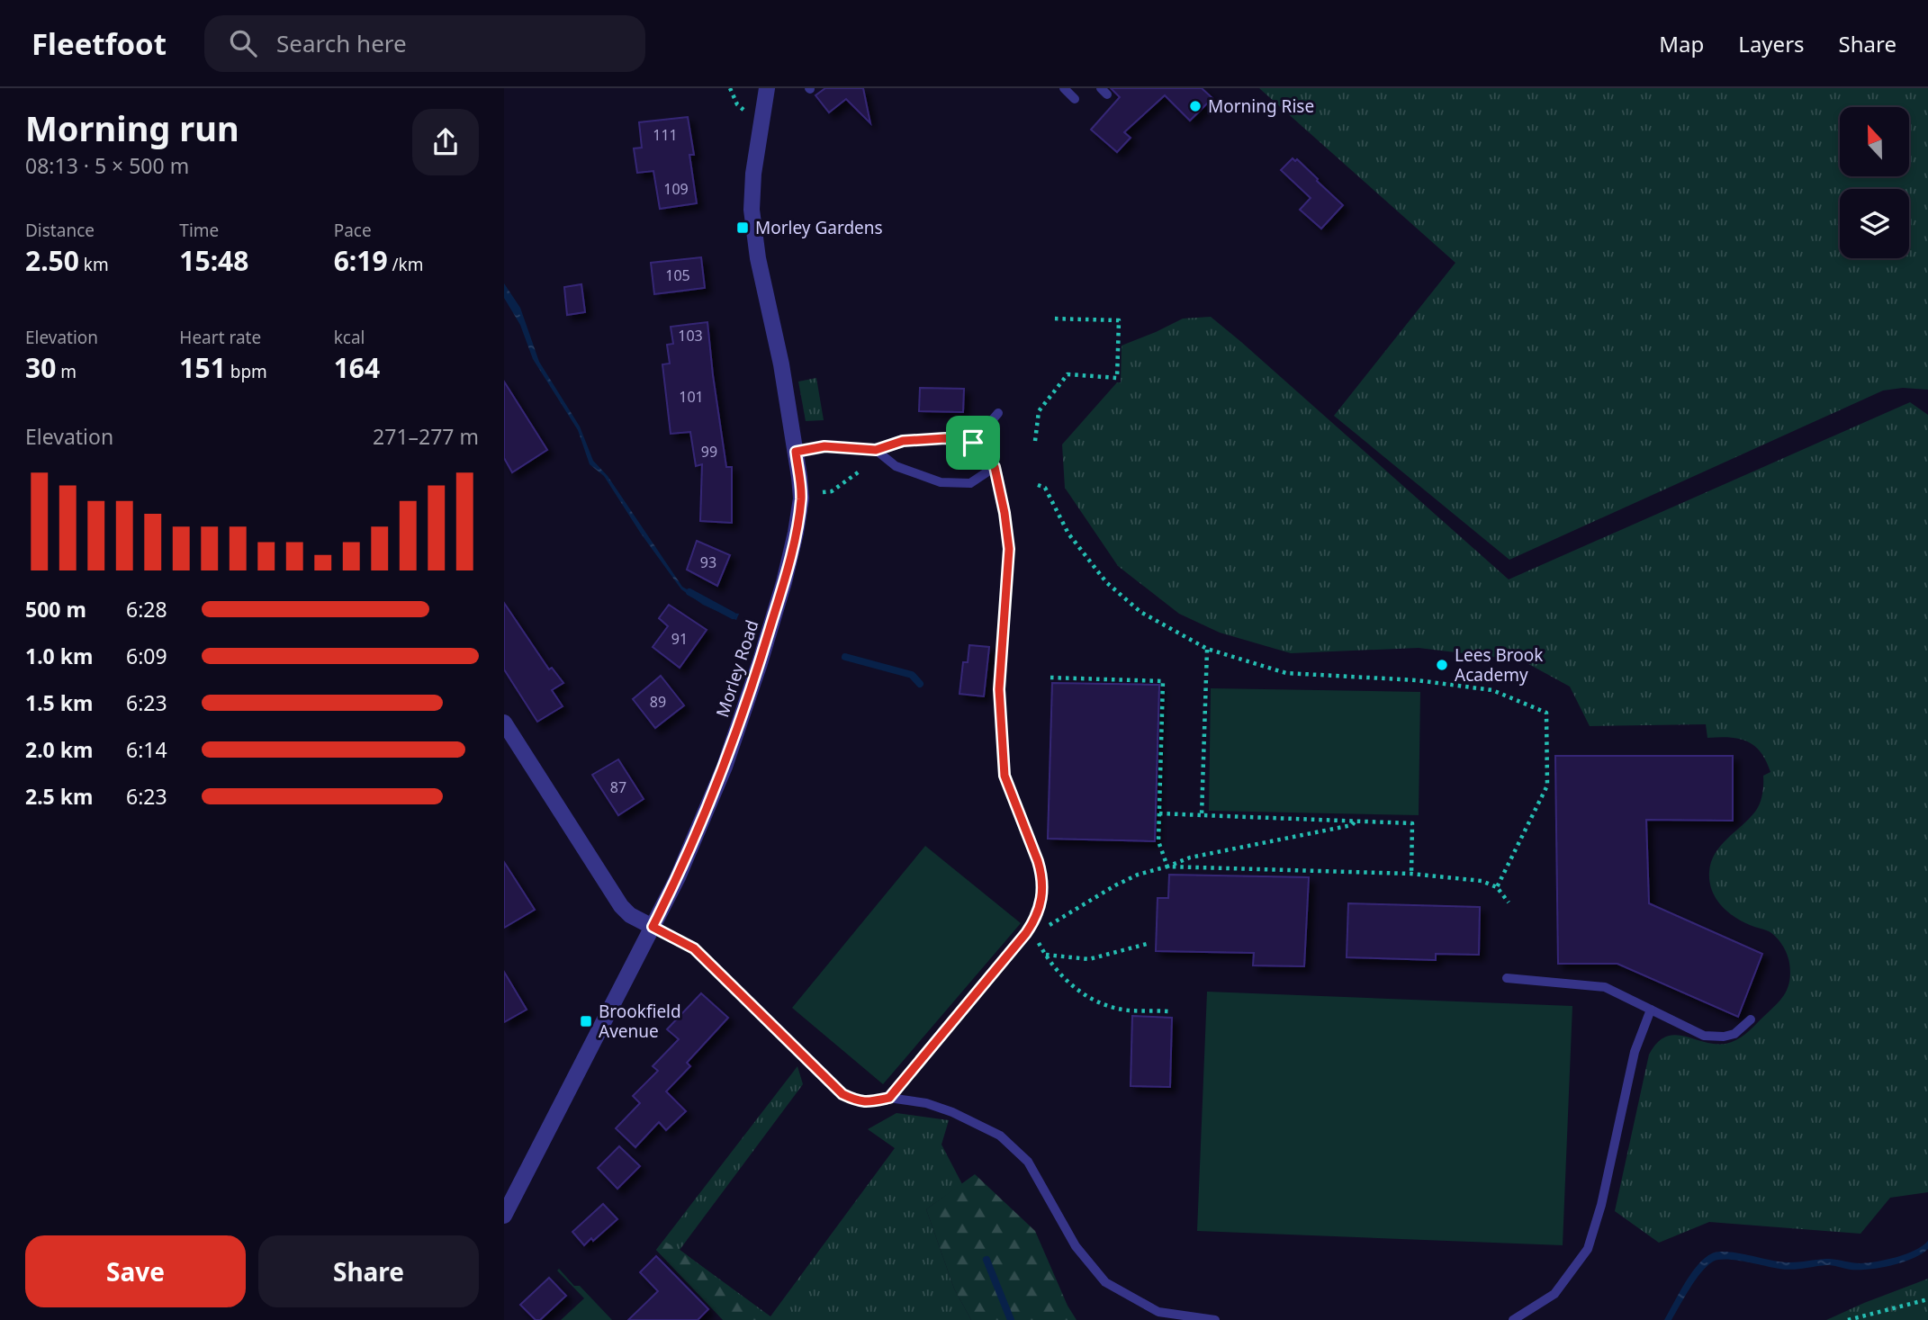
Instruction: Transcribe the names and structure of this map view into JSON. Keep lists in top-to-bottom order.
{
  "streets": {
    "street": ["Morley Road"]
  },
  "places": {
    "other": ["Morning Rise", "Lees Brook Academy"],
    "transit": ["Morley Gardens", "Brookfield Avenue"]
  },
  "house_numbers": [
    "111",
    "109",
    "105",
    "103",
    "101",
    "99",
    "93",
    "91",
    "89",
    "87"
  ],
  "north": "top",
  "page": {
    "header": "Fleetfoot",
    "search": "Search here",
    "nav": ["Map", "Layers", "Share"],
    "heading": ["Morning run", "08:13 · 5 × 500 m"],
    "stats": [
      ["Distance", "2.50 km"],
      ["Time", "15:48"],
      ["Pace", "6:19 /km"],
      ["Elevation", "30 m"],
      ["Heart rate", "151 bpm"],
      ["kcal", "164"]
    ],
    "chart": ["Elevation", "271–277 m"],
    "list": [
      {
        "name": "500 m",
        "note": "6:28"
      },
      {
        "name": "1.0 km",
        "note": "6:09"
      },
      {
        "name": "1.5 km",
        "note": "6:23"
      },
      {
        "name": "2.0 km",
        "note": "6:14"
      },
      {
        "name": "2.5 km",
        "note": "6:23"
      }
    ],
    "buttons": ["Save", "Share"]
  }
}
